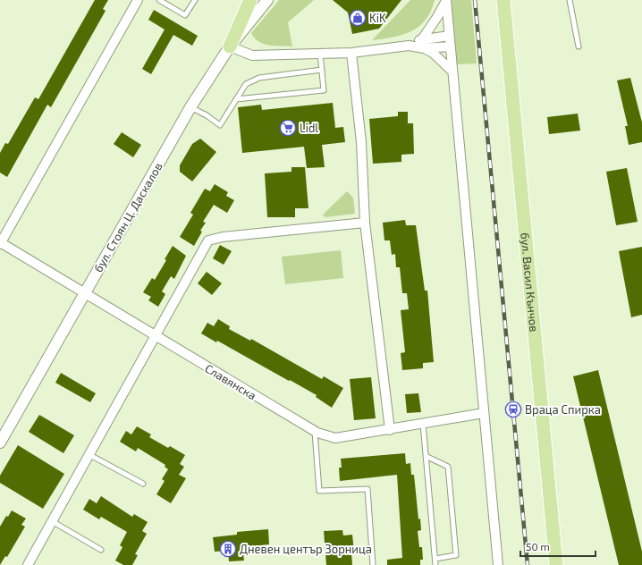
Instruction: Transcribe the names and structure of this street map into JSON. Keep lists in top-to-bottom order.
{
  "streets": {
    "main road": ["бул. Васил Кънчов"],
    "street": ["бул. Стоян Ц. Даскалов", "Славянска"]
  },
  "crossings": [
    ["бул. Стоян Ц. Даскалов", "Славянска"]
  ],
  "places": {
    "shop": ["KiK"],
    "supermarket": ["Lidl"],
    "station": ["Враца Спирка"],
    "building": ["Дневен център Зорница"]
  },
  "scale_bar": "50 m"
}
